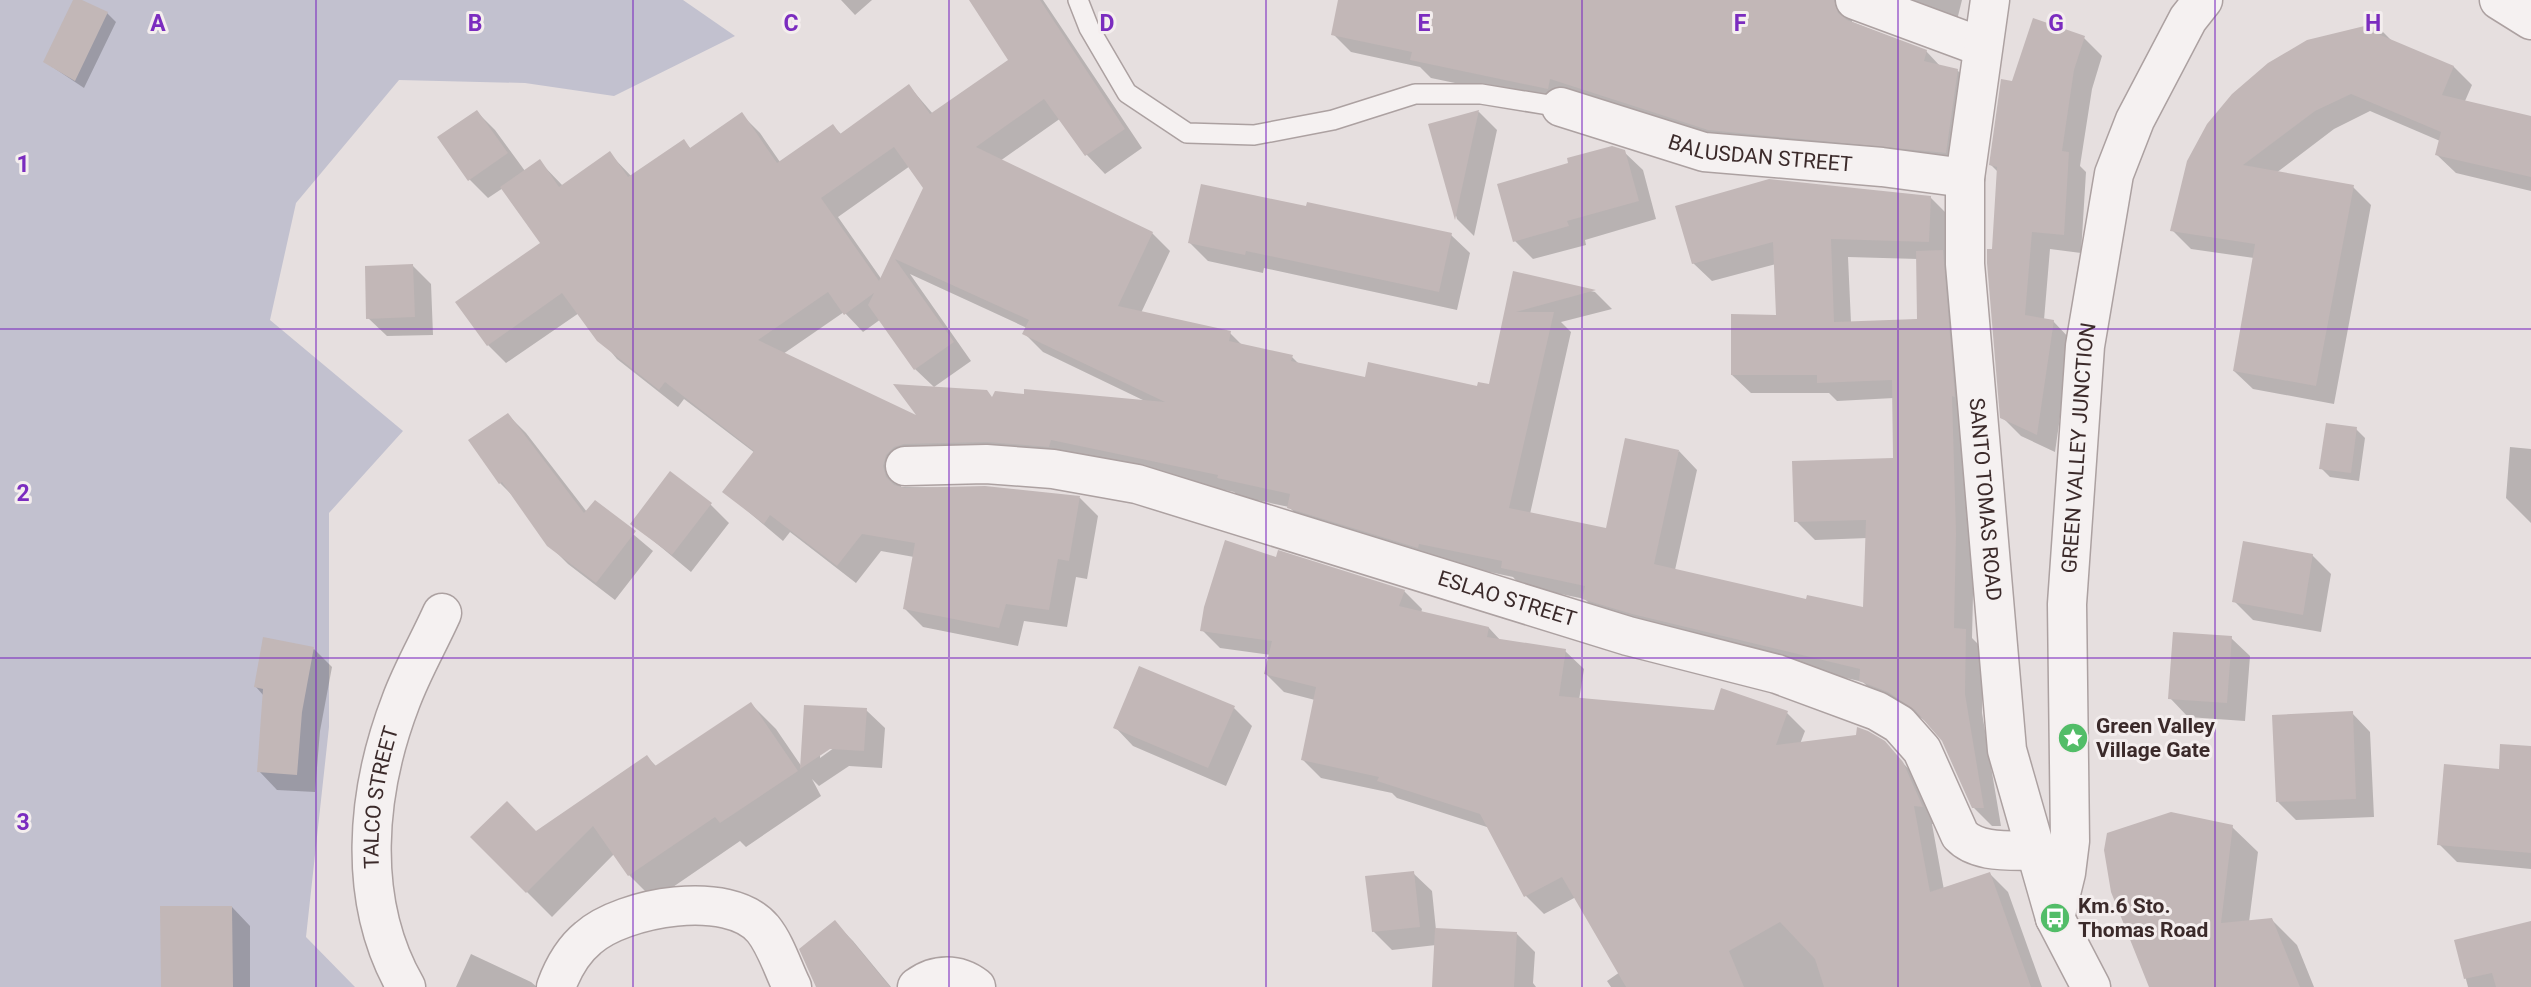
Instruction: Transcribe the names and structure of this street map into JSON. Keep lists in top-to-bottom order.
{
  "streets": {
    "street": [
      "BALUSDAN STREET",
      "GREEN VALLEY JUNCTION",
      "SANTO TOMAS ROAD",
      "ESLAO STREET",
      "TALCO STREET"
    ]
  },
  "crossings": [
    ["BALUSDAN STREET", "SANTO TOMAS ROAD"],
    ["GREEN VALLEY JUNCTION", "SANTO TOMAS ROAD"],
    ["SANTO TOMAS ROAD", "ESLAO STREET"]
  ],
  "places": {
    "place": ["Green Valley Village Gate"],
    "bus stop": ["Km.6 Sto. Thomas Road"]
  },
  "grid": {
    "columns": [
      "A",
      "B",
      "C",
      "D",
      "E",
      "F",
      "G",
      "H"
    ],
    "rows": ["1", "2", "3"]
  }
}
